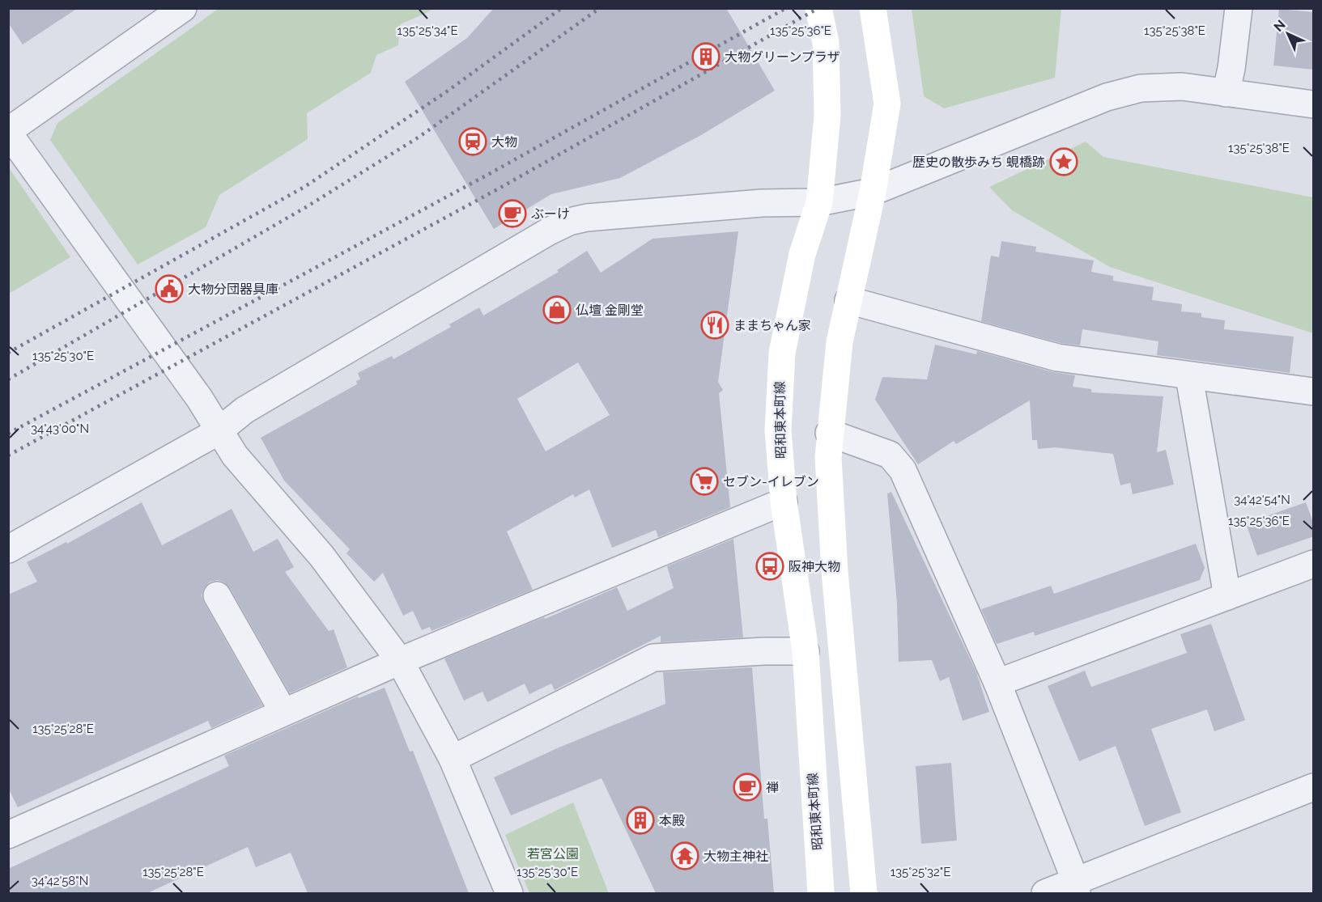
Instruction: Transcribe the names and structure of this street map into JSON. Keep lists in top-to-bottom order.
{
  "streets": {
    "main road": ["昭和東本町線"]
  },
  "parks": ["若宮公園"],
  "places": {
    "building": ["大物グリーンプラザ", "本殿"],
    "station": ["大物"],
    "place": ["歴史の散歩みち 蜆橋跡"],
    "cafe": ["ぶーけ", "禅"],
    "public building": ["大物分団器具庫"],
    "shop": ["仏壇 金剛堂"],
    "restaurant": ["ままちゃん家"],
    "supermarket": ["セブン-イレブン"],
    "bus stop": ["阪神大物"],
    "temple": ["大物主神社"]
  },
  "north": "top left",
  "coordinates": [
    "135°25'34\"E",
    "135°25'36\"E",
    "135°25'38\"E",
    "135°25'30\"E",
    "34°43'00\"N",
    "34°42'54\"N",
    "135°25'28\"E",
    "135°25'32\"E",
    "34°42'58\"N"
  ]
}
